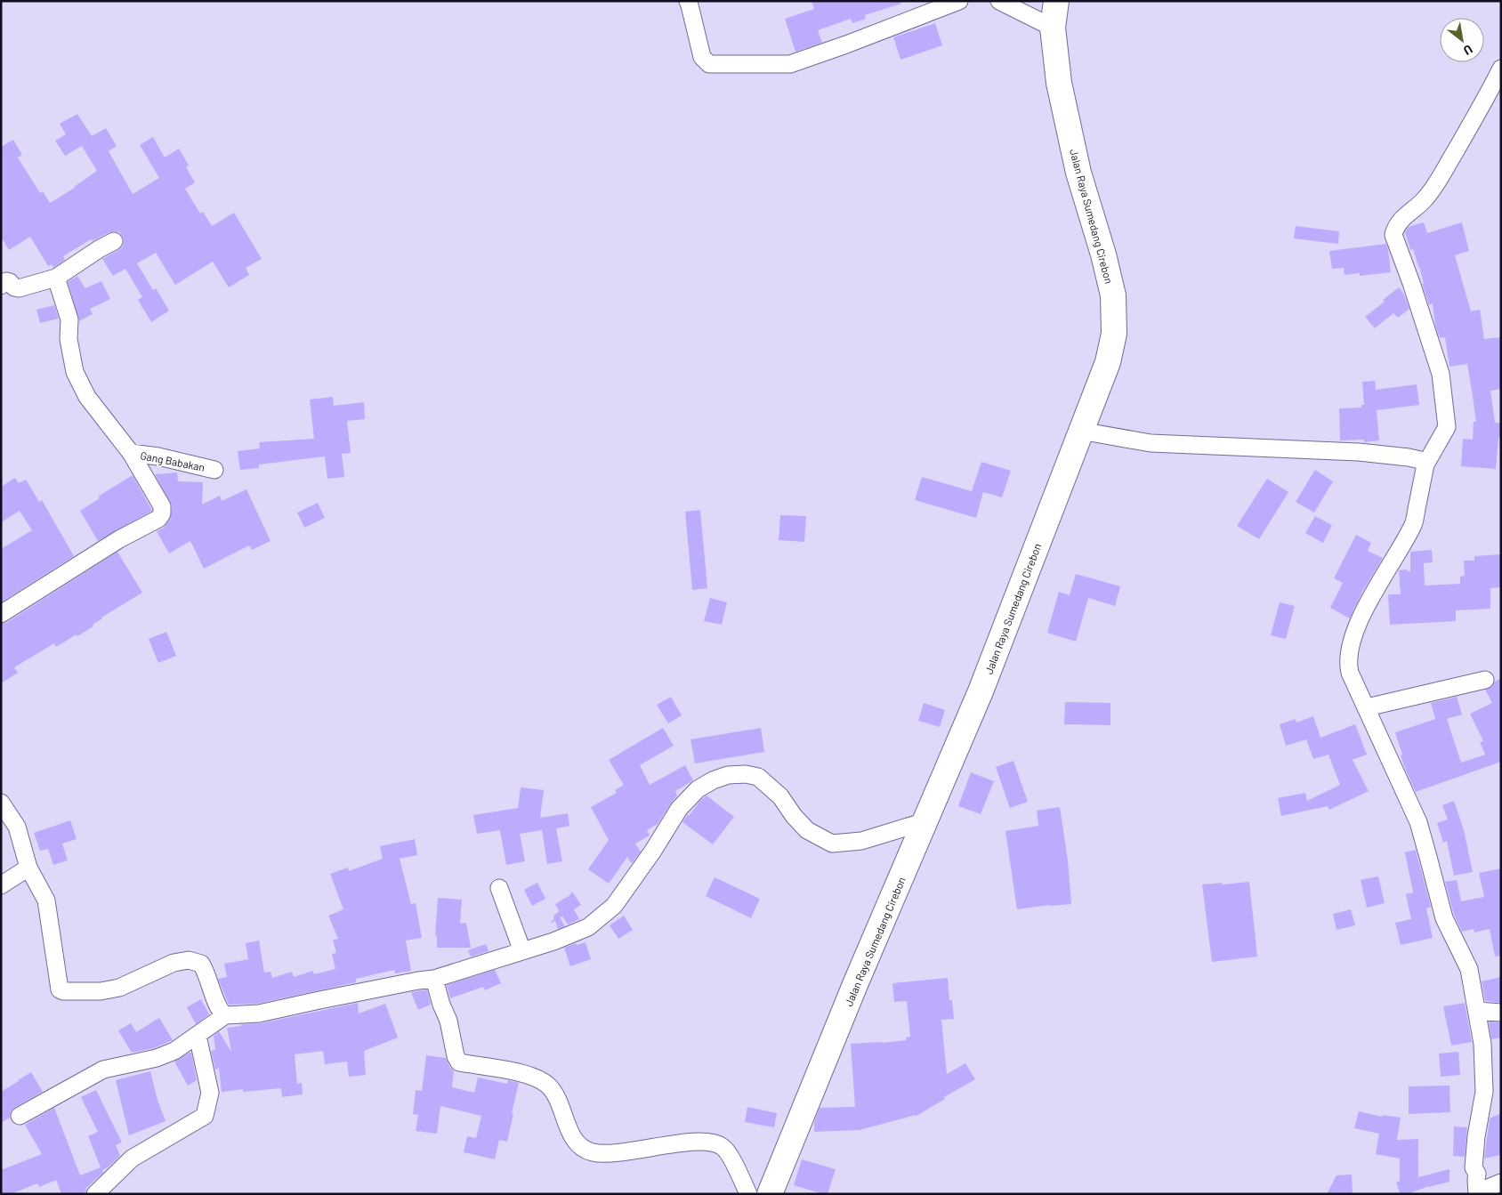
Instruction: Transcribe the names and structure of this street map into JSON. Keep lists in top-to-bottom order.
{
  "streets": {
    "highway": ["Jalan Raya Sumedang Cirebon"],
    "street": ["Gang Babakan"]
  },
  "north": "bottom right"
}
